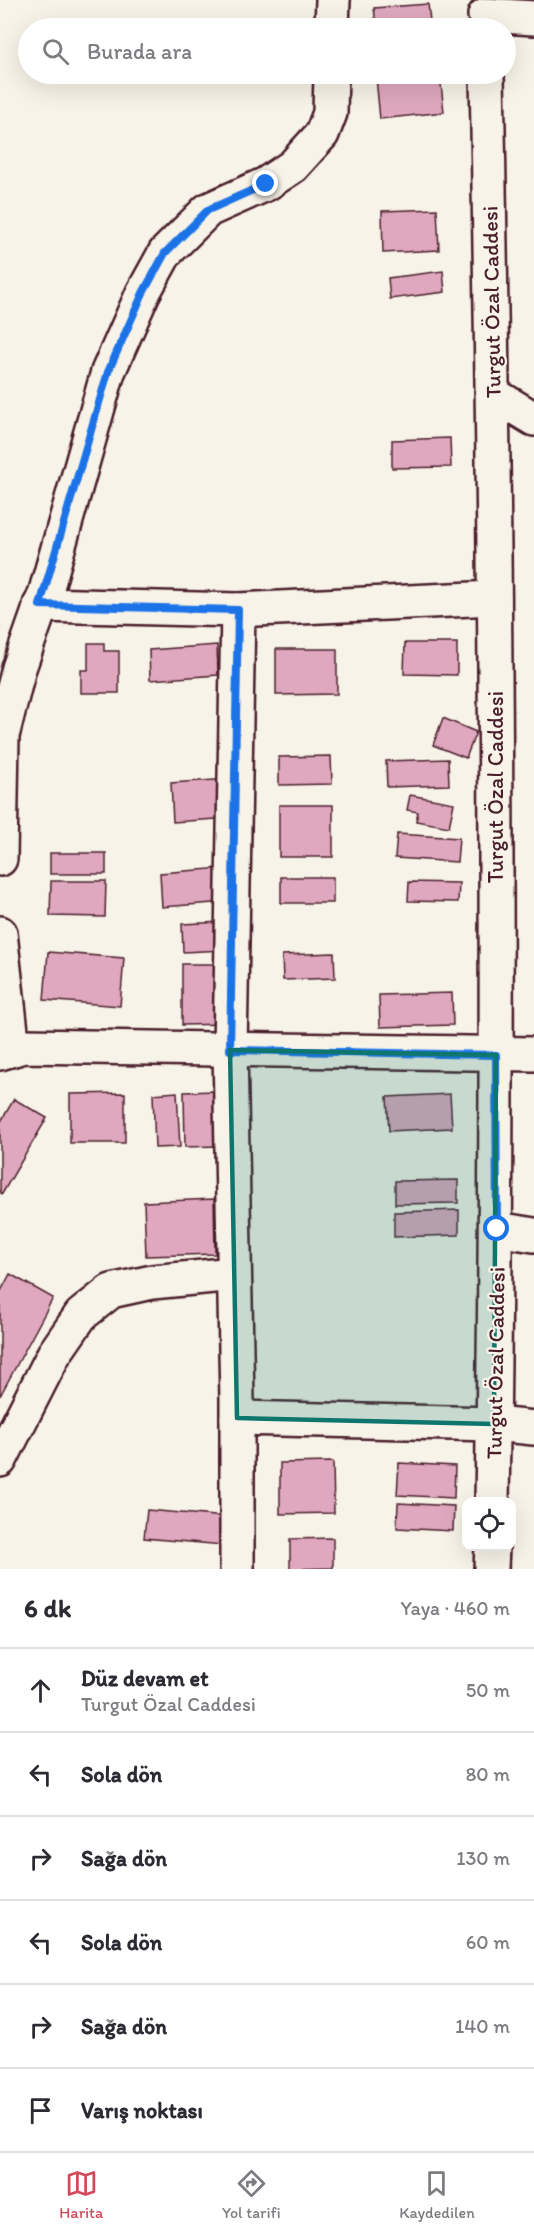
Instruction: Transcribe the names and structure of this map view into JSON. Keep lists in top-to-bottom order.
{
  "streets": {
    "street": ["Turgut Özal Caddesi"]
  },
  "page": {
    "search": "Burada ara",
    "heading": ["6 dk", "Yaya · 460 m"],
    "list": [
      ["Düz devam et", "Turgut Özal Caddesi", "50 m"],
      ["Sola dön", "80 m"],
      ["Sağa dön", "130 m"],
      ["Sola dön", "60 m"],
      ["Sağa dön", "140 m"],
      "Varış noktası"
    ],
    "nav": ["Harita", "Yol tarifi", "Kaydedilen"]
  }
}
